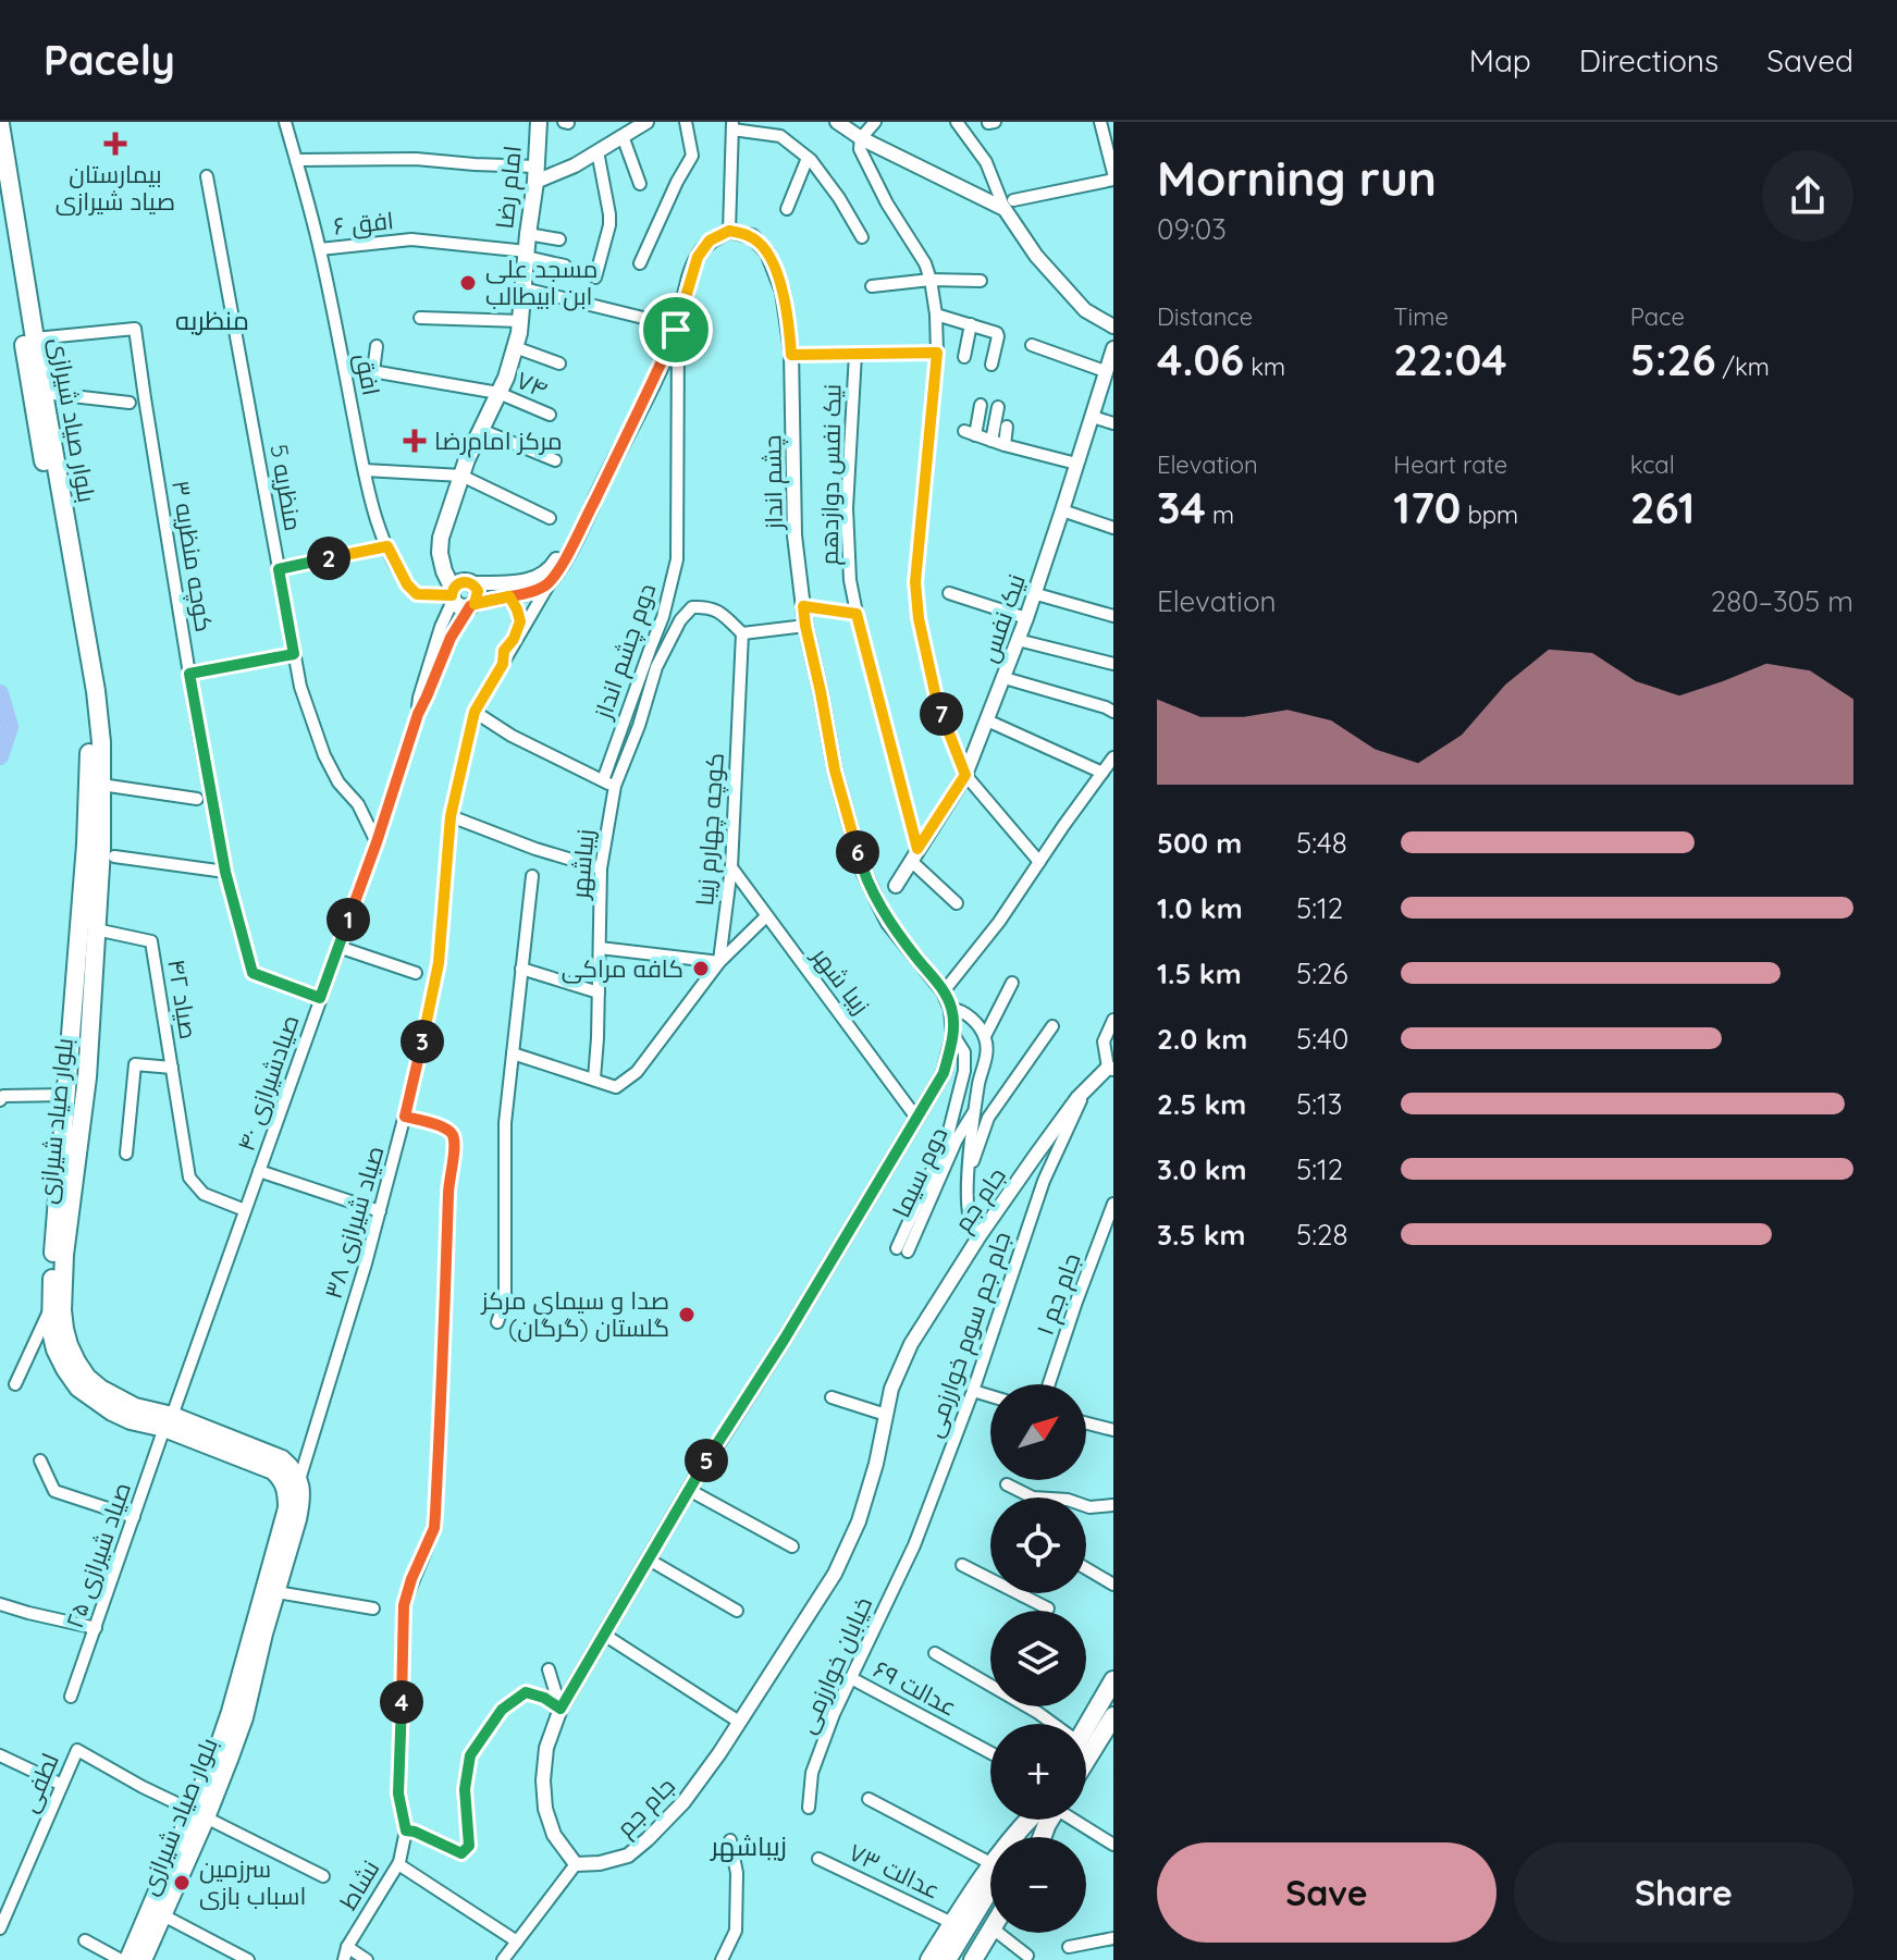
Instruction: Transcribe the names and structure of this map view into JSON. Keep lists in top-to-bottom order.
{
  "streets": {
    "main road": ["امام رضا", "بلوار صیاد شیرازی"],
    "street": [
      "افق ۶",
      "افق",
      "۷۴",
      "نیک نفس دوازدهم",
      "چشم انداز",
      "منظریه 5",
      "کوچه منظریه ۳",
      "نیک نفس",
      "دوم چشم انداز",
      "کوچه چهارم زیبا",
      "زیباشهر",
      "زیبا شهر",
      "صیاد ۴۲",
      "۴۰ صیادشیرازی",
      "دوم سیما",
      "جام جم",
      "صیاد شیرازی ۳۸",
      "۱ جام جم",
      "جام جم سوم خوارزمی",
      "صیاد شیرازی ۲۵",
      "خیابان خوارزمی",
      "عدالت ۶۹",
      "لطفی",
      "عدالت ۷۳",
      "نشاط"
    ]
  },
  "crossings": [
    ["امام رضا", "افق ۶"],
    ["امام رضا", "افق"],
    ["امام رضا", "۷۴"],
    ["امام رضا", "۴۰ صیادشیرازی"],
    ["افق ۶", "افق"],
    ["افق", "۴۰ صیادشیرازی"],
    ["بلوار صیاد شیرازی", "کوچه منظریه ۳"],
    ["بلوار صیاد شیرازی", "صیاد ۴۲"],
    ["بلوار صیاد شیرازی", "۴۰ صیادشیرازی"],
    ["بلوار صیاد شیرازی", "صیاد شیرازی ۳۸"],
    ["بلوار صیاد شیرازی", "صیاد شیرازی ۲۵"],
    ["بلوار صیاد شیرازی", "لطفی"],
    ["نیک نفس دوازدهم", "نیک نفس"],
    ["چشم انداز", "دوم سیما"],
    ["منظریه 5", "۴۰ صیادشیرازی"],
    ["کوچه منظریه ۳", "۴۰ صیادشیرازی"],
    ["دوم چشم انداز", "زیباشهر"],
    ["کوچه چهارم زیبا", "زیبا شهر"],
    ["۴۰ صیادشیرازی", "صیاد شیرازی ۲۵"],
    ["جام جم", "جام جم سوم خوارزمی"],
    ["جام جم سوم خوارزمی", "خیابان خوارزمی"],
    ["خیابان خوارزمی", "عدالت ۶۹"]
  ],
  "districts": ["منظریه", "زیباشهر"],
  "places": {
    "health": ["بیمارستان صیاد شیرازی", "مرکز امام‌رضا"],
    "other": [
      "مسجد علی ابن ابیطالب",
      "کافه مراکی",
      "صدا و سیمای مرکز گلستان (گرگان)",
      "سرزمین اسباب بازی"
    ]
  },
  "north": "top right",
  "page": {
    "header": "Pacely",
    "nav": ["Map", "Directions", "Saved"],
    "heading": ["Morning run", "09:03"],
    "stats": [
      ["Distance", "4.06 km"],
      ["Time", "22:04"],
      ["Pace", "5:26 /km"],
      ["Elevation", "34 m"],
      ["Heart rate", "170 bpm"],
      ["kcal", "261"]
    ],
    "pins": [
      "2",
      "7",
      "6",
      "1",
      "3",
      "5",
      "4"
    ],
    "chart": ["Elevation", "280–305 m"],
    "list": [
      {
        "name": "500 m",
        "note": "5:48"
      },
      {
        "name": "1.0 km",
        "note": "5:12"
      },
      {
        "name": "1.5 km",
        "note": "5:26"
      },
      {
        "name": "2.0 km",
        "note": "5:40"
      },
      {
        "name": "2.5 km",
        "note": "5:13"
      },
      {
        "name": "3.0 km",
        "note": "5:12"
      },
      {
        "name": "3.5 km",
        "note": "5:28"
      }
    ],
    "map_buttons": ["+", "−"],
    "buttons": ["Save", "Share"]
  }
}
